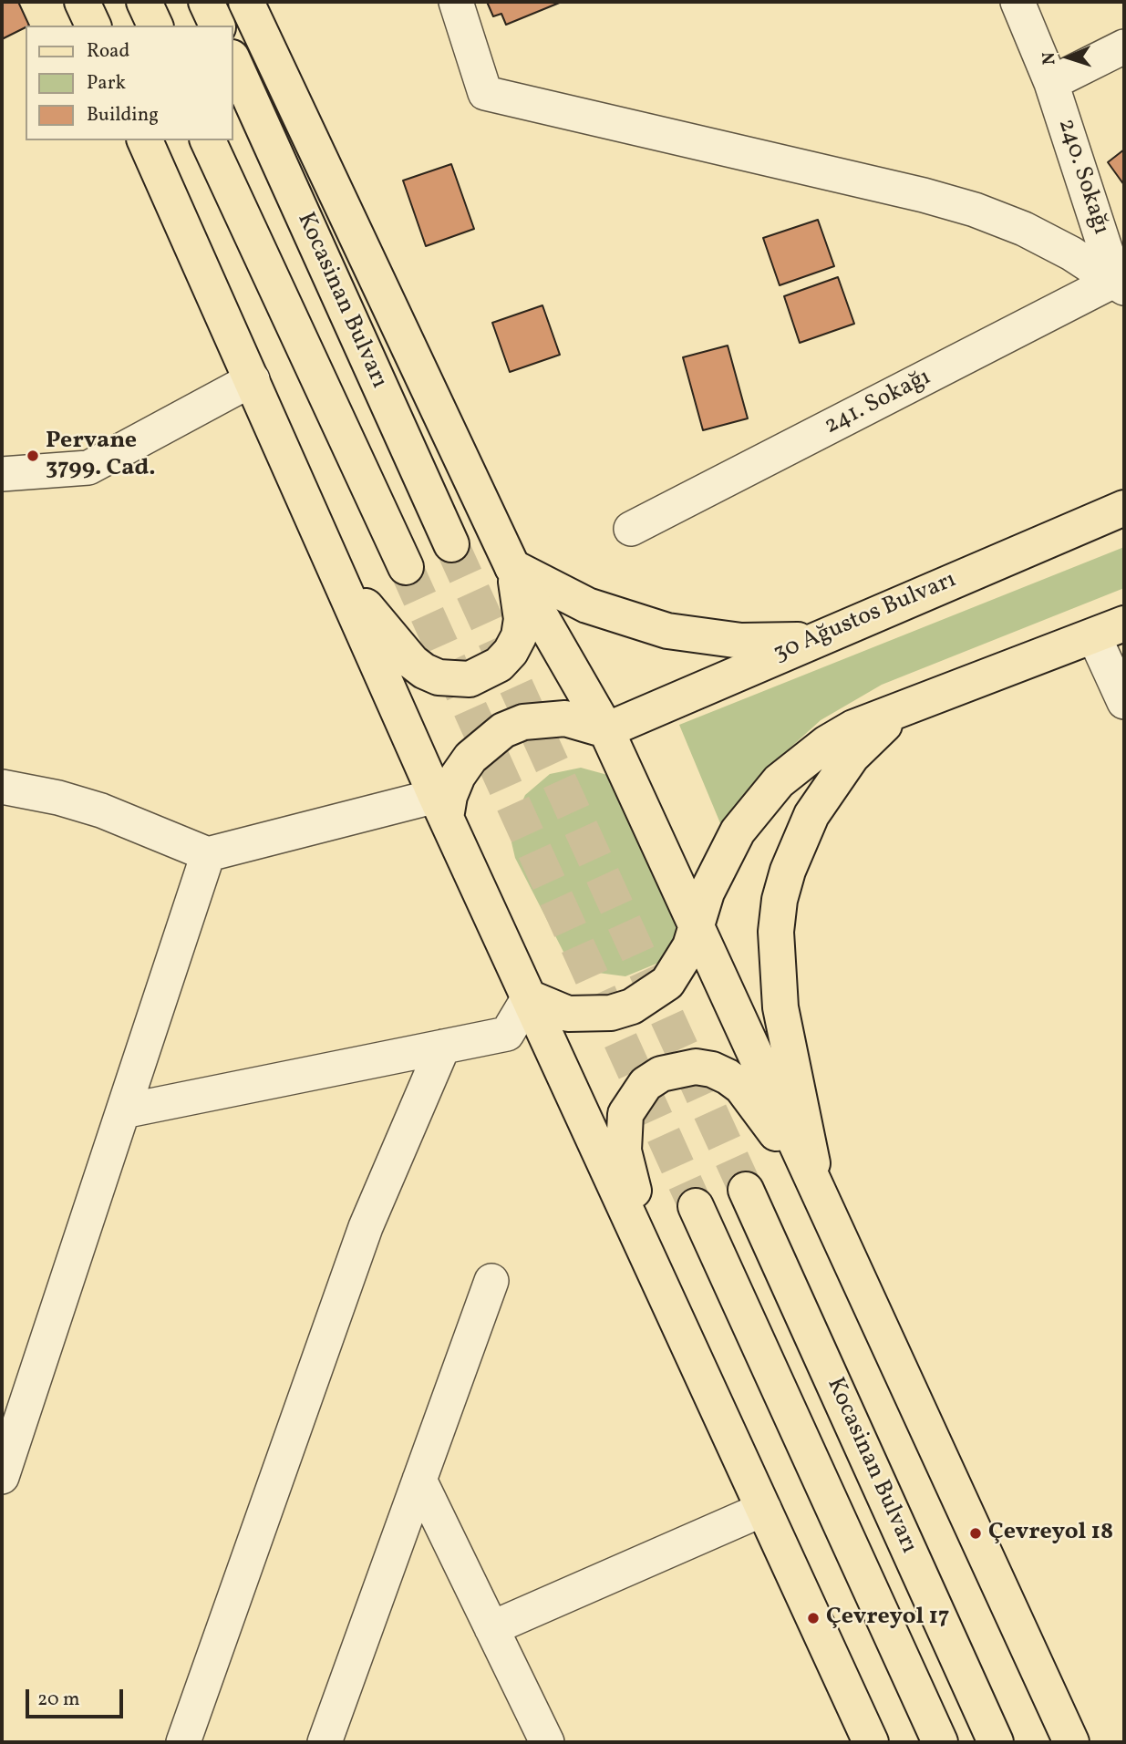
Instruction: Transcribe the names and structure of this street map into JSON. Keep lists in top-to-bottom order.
{
  "streets": {
    "main road": ["Kocasinan Bulvarı", "30 Ağustos Bulvarı"],
    "street": ["240. Sokağı", "241. Sokağı"]
  },
  "crossings": [
    ["240. Sokağı", "241. Sokağı"]
  ],
  "places": ["Pervane 3799. Cad.", "Çevreyol 18", "Çevreyol 17"],
  "legend": ["Road", "Park", "Building"],
  "scale_bar": "20 m",
  "north": "left"
}
